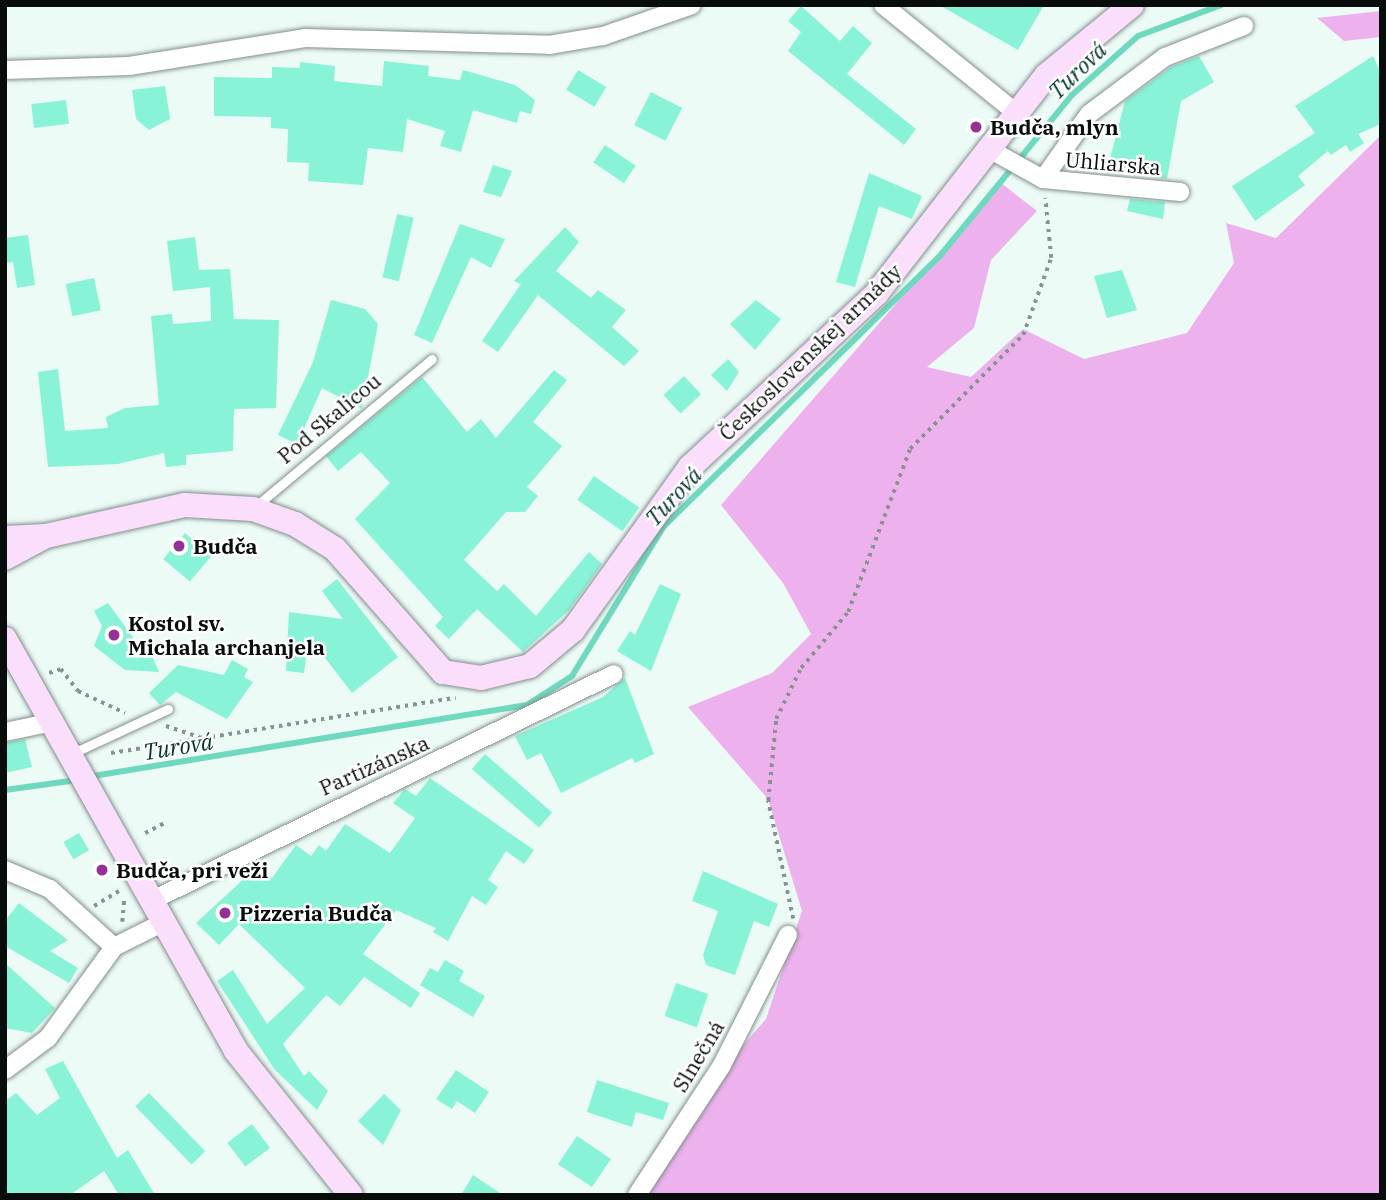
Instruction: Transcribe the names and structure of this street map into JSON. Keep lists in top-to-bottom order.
{
  "streets": {
    "street": [
      "Uhliarska",
      "Československej armády",
      "Partizánska",
      "Slnečná"
    ],
    "lane": ["Pod Skalicou"]
  },
  "crossings": [
    ["Uhliarska", "Československej armády"],
    ["Československej armády", "Pod Skalicou"]
  ],
  "water": ["Turová"],
  "places": [
    "Budča, mlyn",
    "Budča",
    "Kostol sv. Michala archanjela",
    "Budča, pri veži",
    "Pizzeria Budča"
  ]
}
